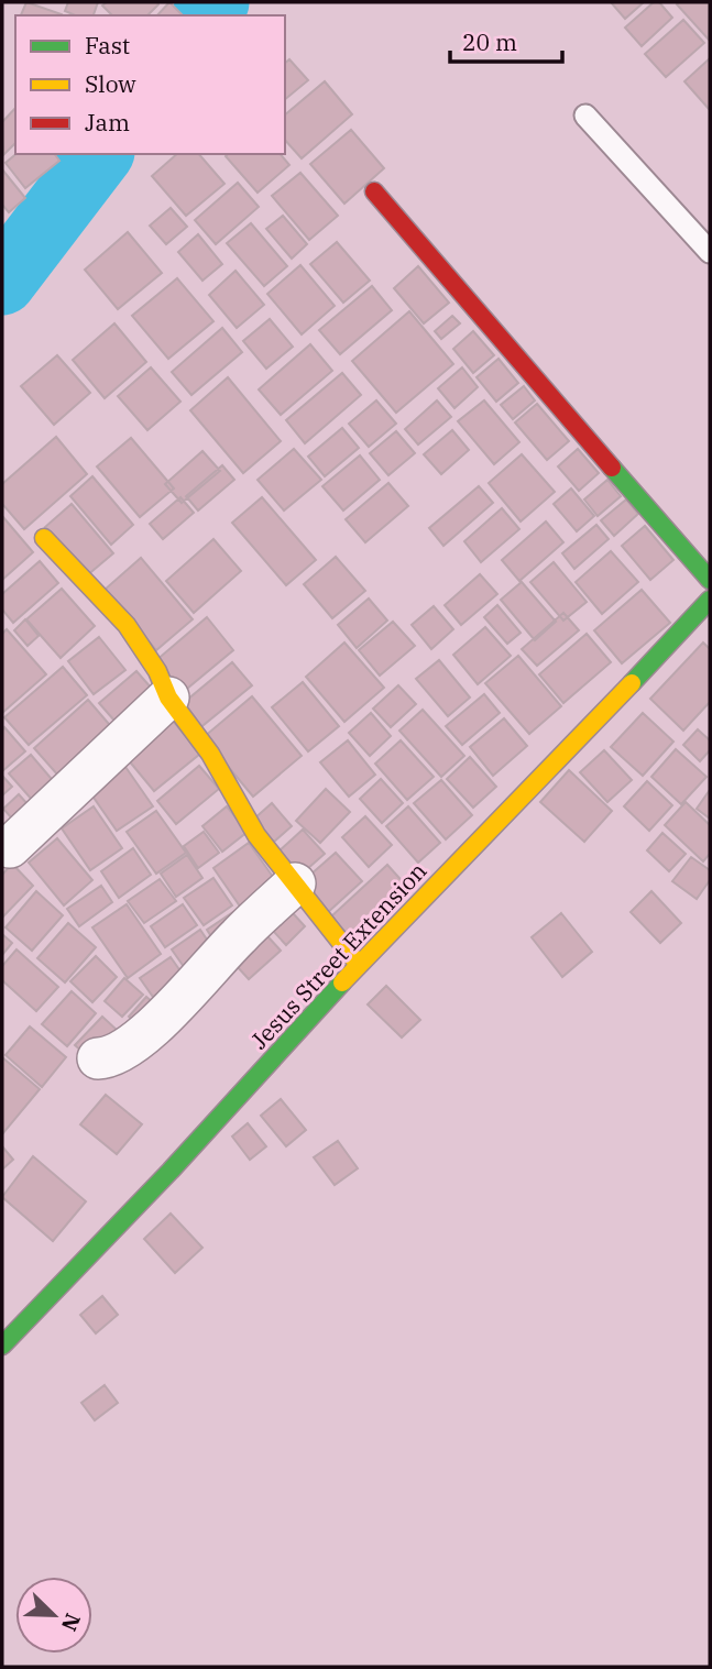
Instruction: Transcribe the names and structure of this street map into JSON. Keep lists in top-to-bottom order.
{
  "streets": {
    "street": ["Jesus Street Extension"]
  },
  "legend": ["Fast", "Slow", "Jam"],
  "scale_bar": "20 m",
  "north": "bottom right"
}
